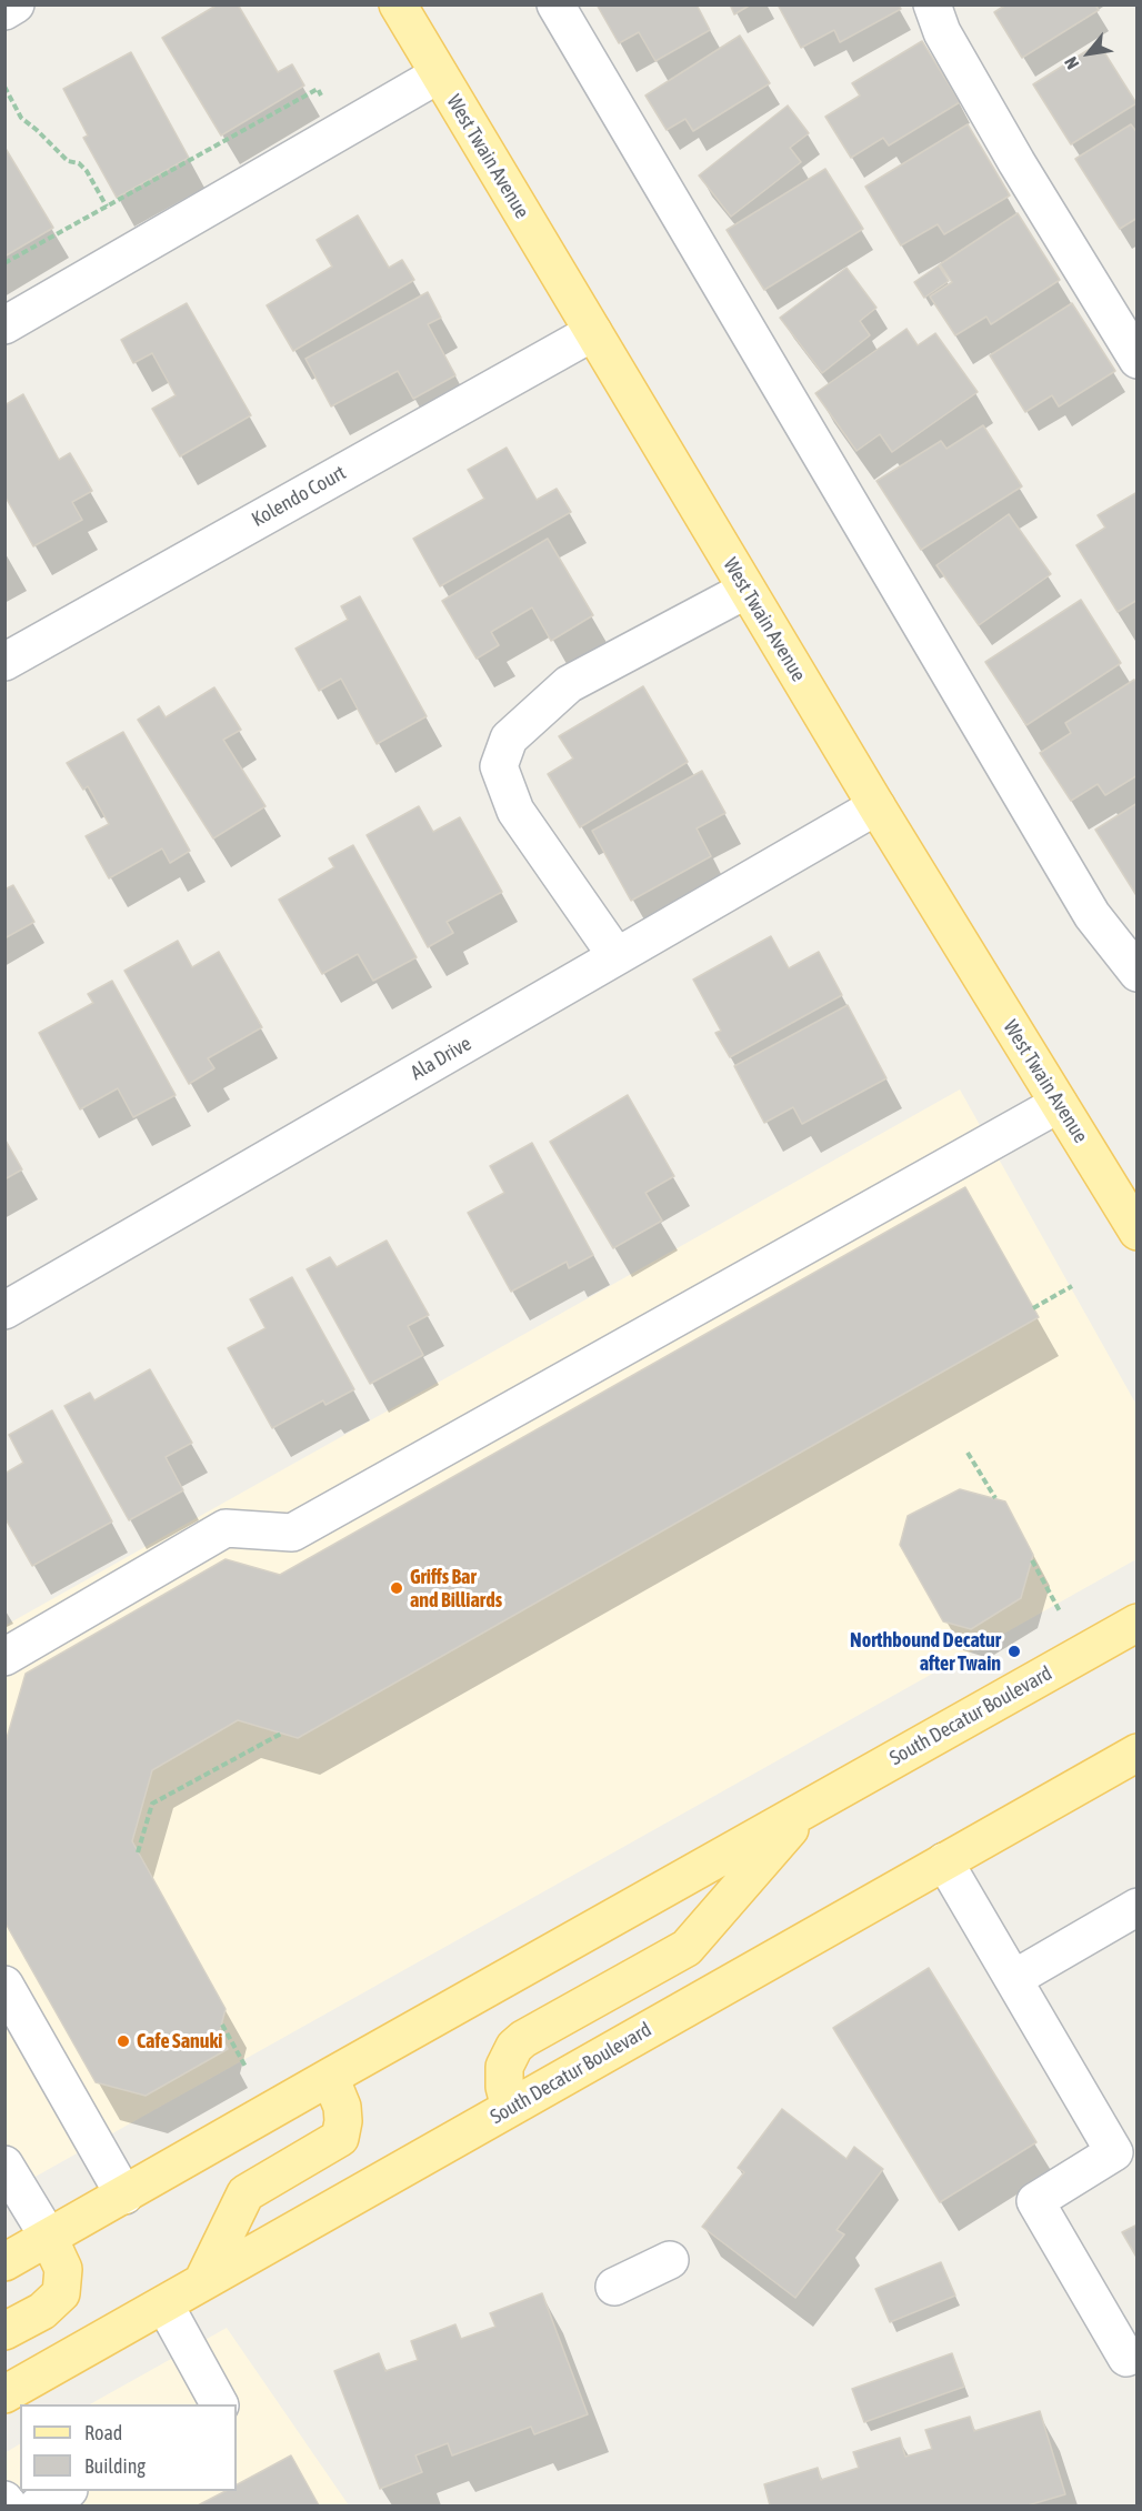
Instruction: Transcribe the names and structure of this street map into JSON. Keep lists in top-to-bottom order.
{
  "streets": {
    "main road": ["West Twain Avenue", "South Decatur Boulevard"],
    "street": ["Kolendo Court", "Ala Drive"]
  },
  "crossings": [
    ["West Twain Avenue", "Kolendo Court"],
    ["West Twain Avenue", "Ala Drive"]
  ],
  "places": ["Griffs Bar and Billiards", "Northbound Decatur after Twain", "Cafe Sanuki"],
  "legend": ["Road", "Building"],
  "north": "bottom left"
}
